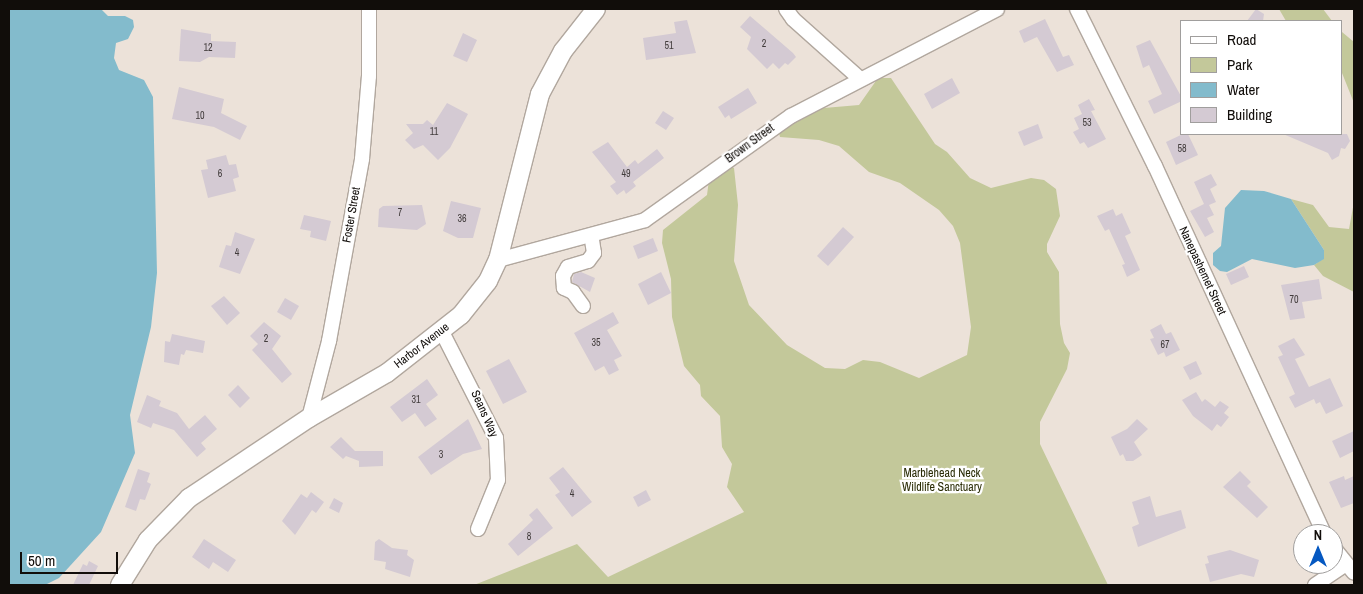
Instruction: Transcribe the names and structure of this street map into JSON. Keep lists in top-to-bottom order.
{
  "streets": {
    "main road": ["Harbor Avenue"],
    "street": [
      "Brown Street",
      "Foster Street",
      "Nanepashemet Street",
      "Seans Way"
    ]
  },
  "crossings": [
    ["Brown Street", "Harbor Avenue"],
    ["Foster Street", "Harbor Avenue"],
    ["Harbor Avenue", "Seans Way"]
  ],
  "parks": ["Marblehead Neck Wildlife Sanctuary"],
  "house_numbers": [
    "2",
    "51",
    "12",
    "10",
    "53",
    "11",
    "58",
    "6",
    "49",
    "7",
    "36",
    "4",
    "70",
    "2",
    "35",
    "67",
    "31",
    "3",
    "4",
    "8"
  ],
  "legend": [
    "Road",
    "Park",
    "Water",
    "Building"
  ],
  "scale_bar": "50 m",
  "north": "top"
}
